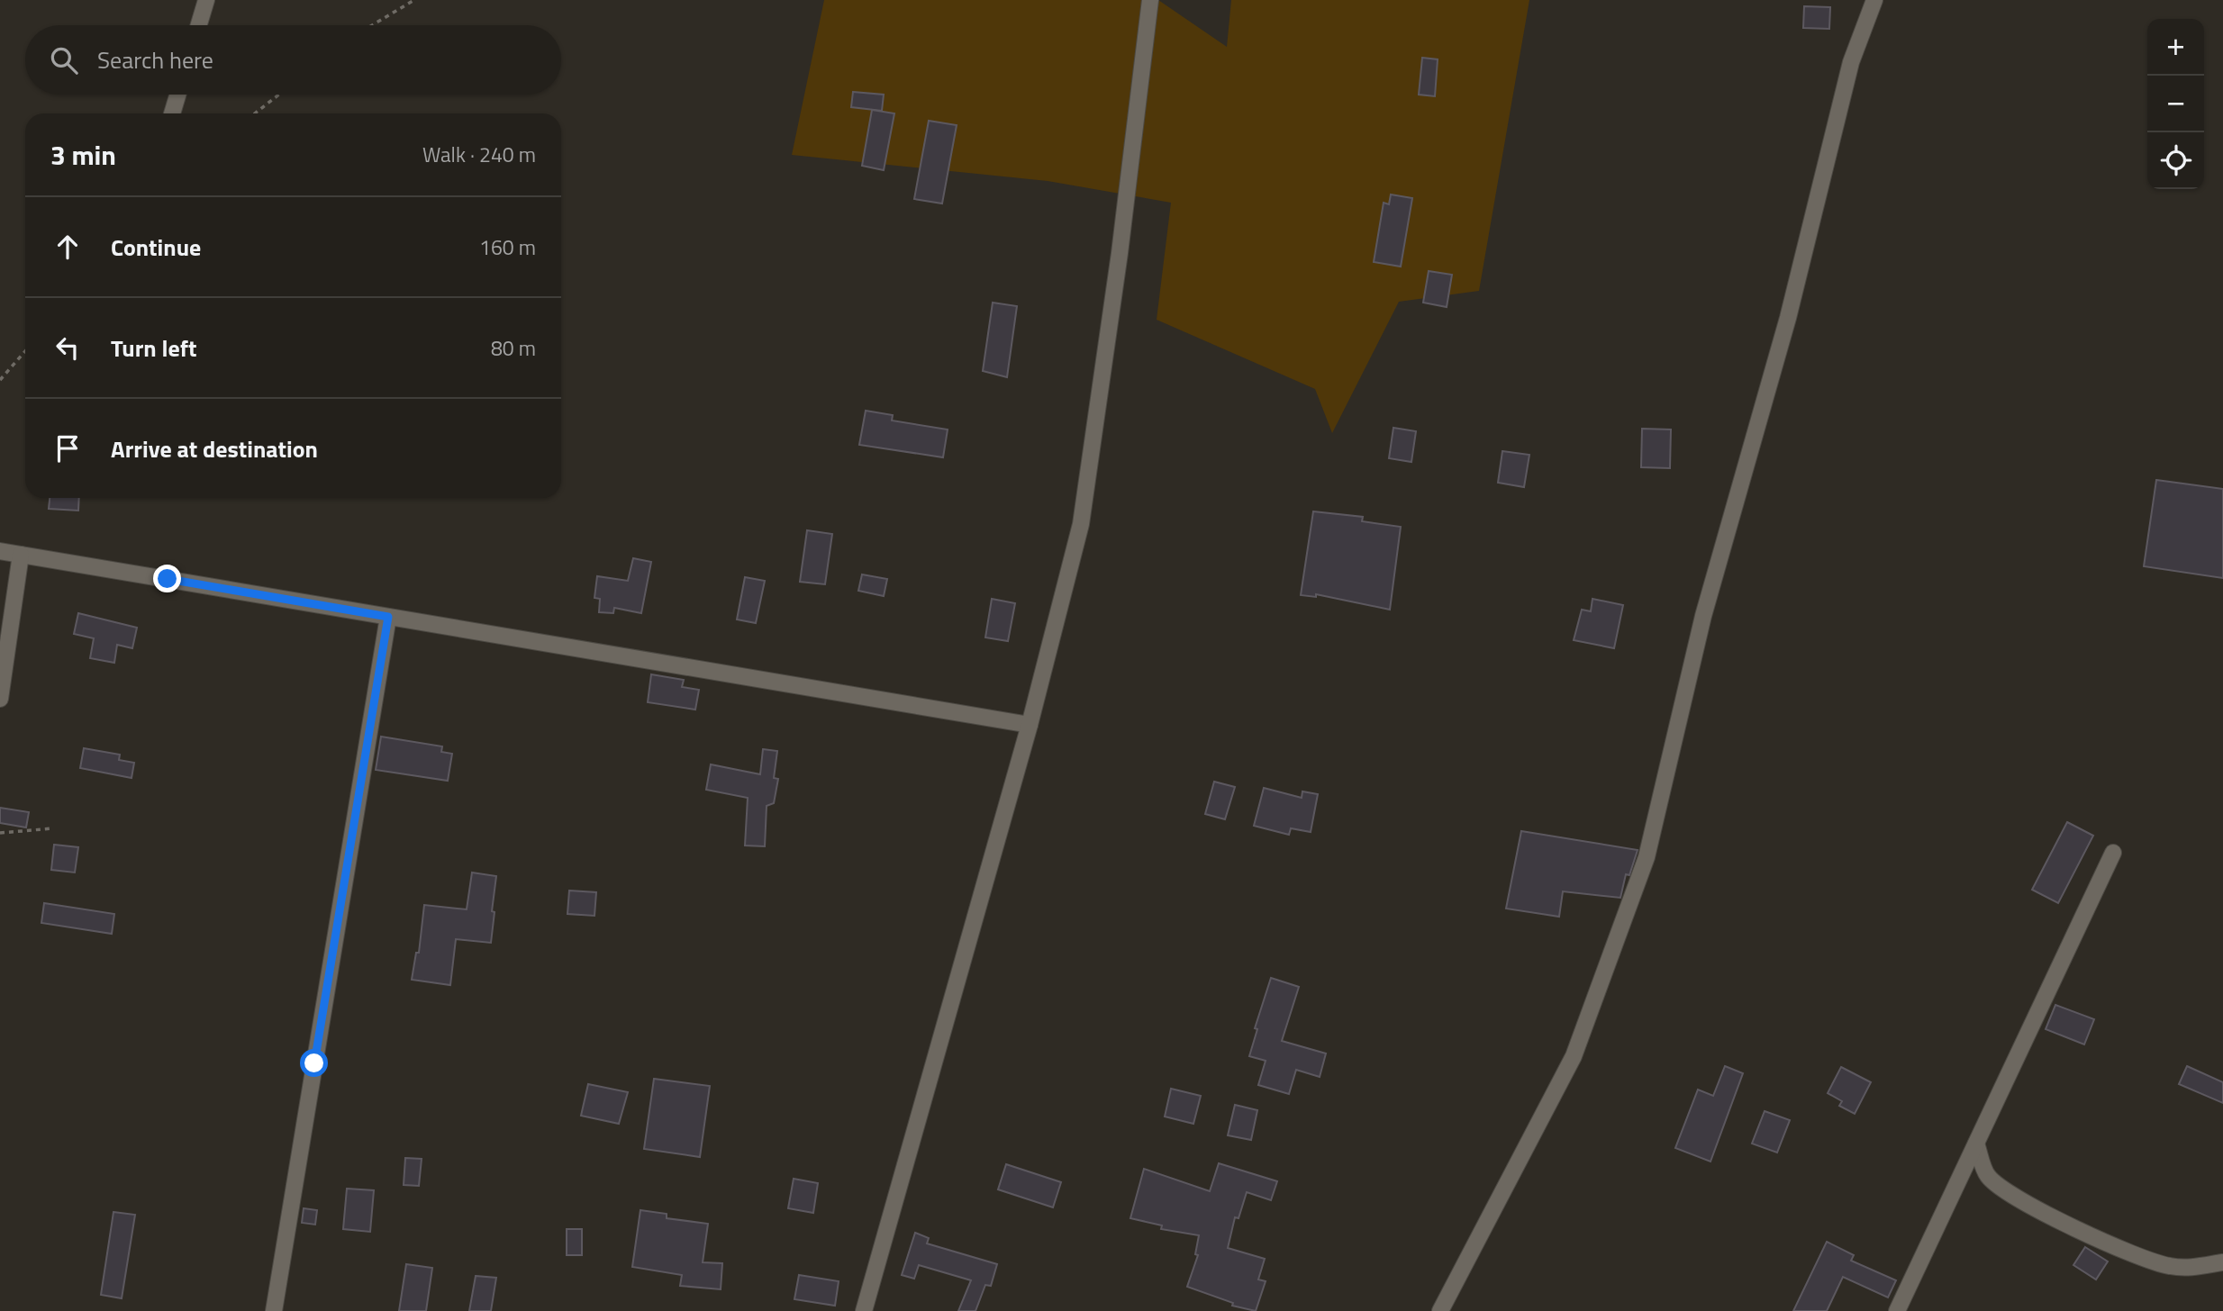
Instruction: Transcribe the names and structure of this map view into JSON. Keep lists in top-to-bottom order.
{
  "page": {
    "map_buttons": ["+", "−"],
    "search": "Search here",
    "heading": ["3 min", "Walk · 240 m"],
    "list": [
      ["Continue", "160 m"],
      ["Turn left", "80 m"],
      "Arrive at destination"
    ]
  }
}
